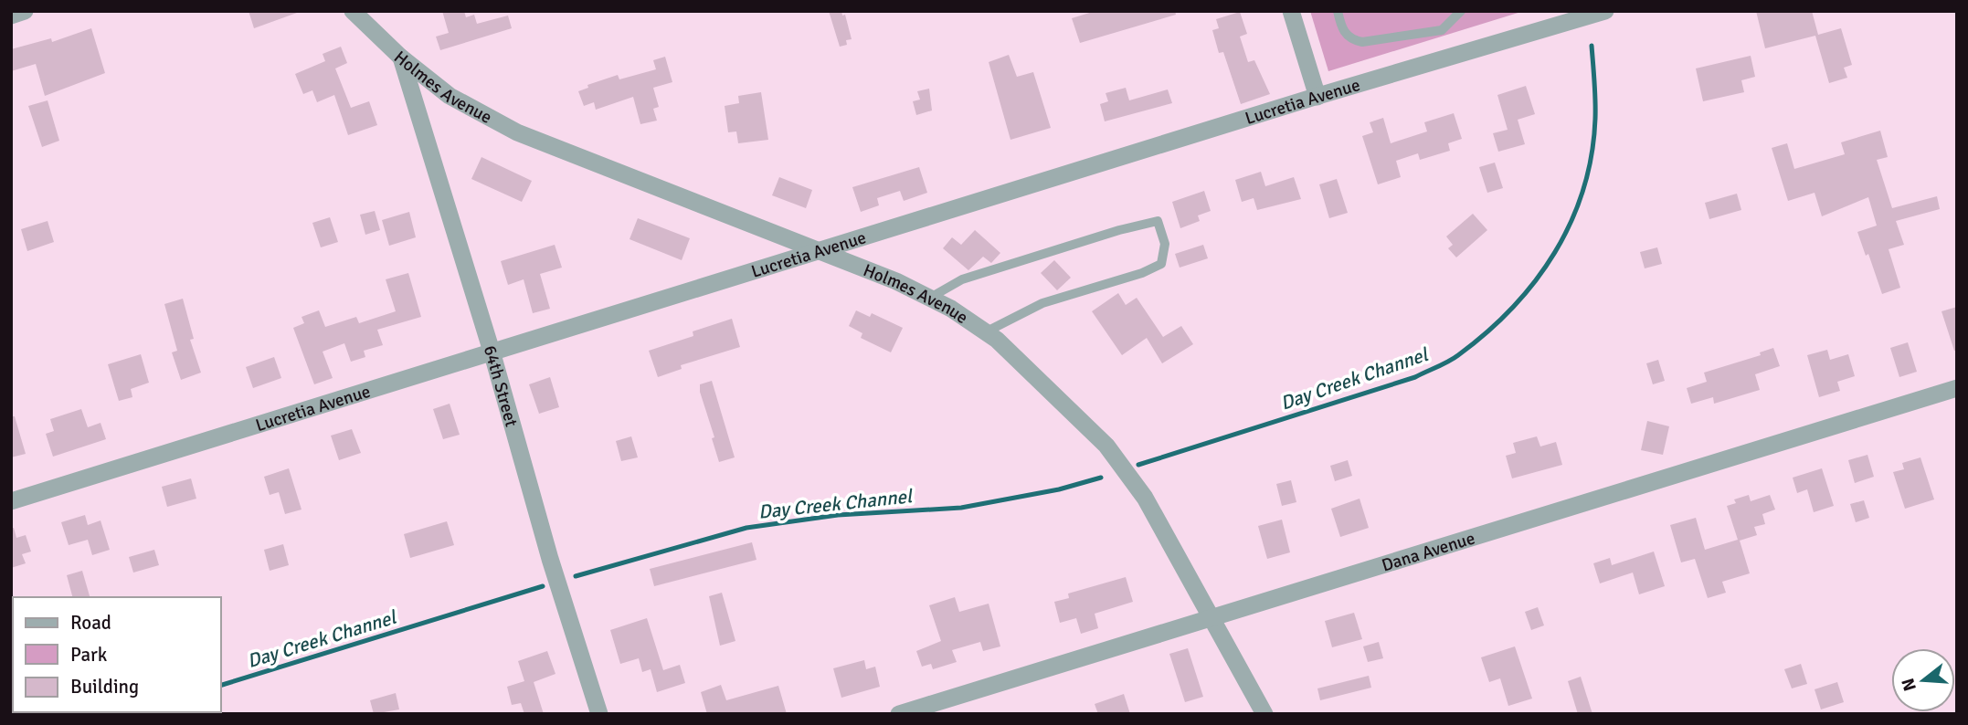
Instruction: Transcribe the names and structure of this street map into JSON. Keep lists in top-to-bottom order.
{
  "streets": {
    "street": [
      "Holmes Avenue",
      "Lucretia Avenue",
      "64th Street",
      "Dana Avenue"
    ]
  },
  "crossings": [
    ["Holmes Avenue", "Lucretia Avenue"],
    ["Holmes Avenue", "64th Street"],
    ["Holmes Avenue", "Dana Avenue"],
    ["Lucretia Avenue", "64th Street"]
  ],
  "water": ["Day Creek Channel"],
  "legend": ["Road", "Park", "Building"],
  "north": "left"
}
